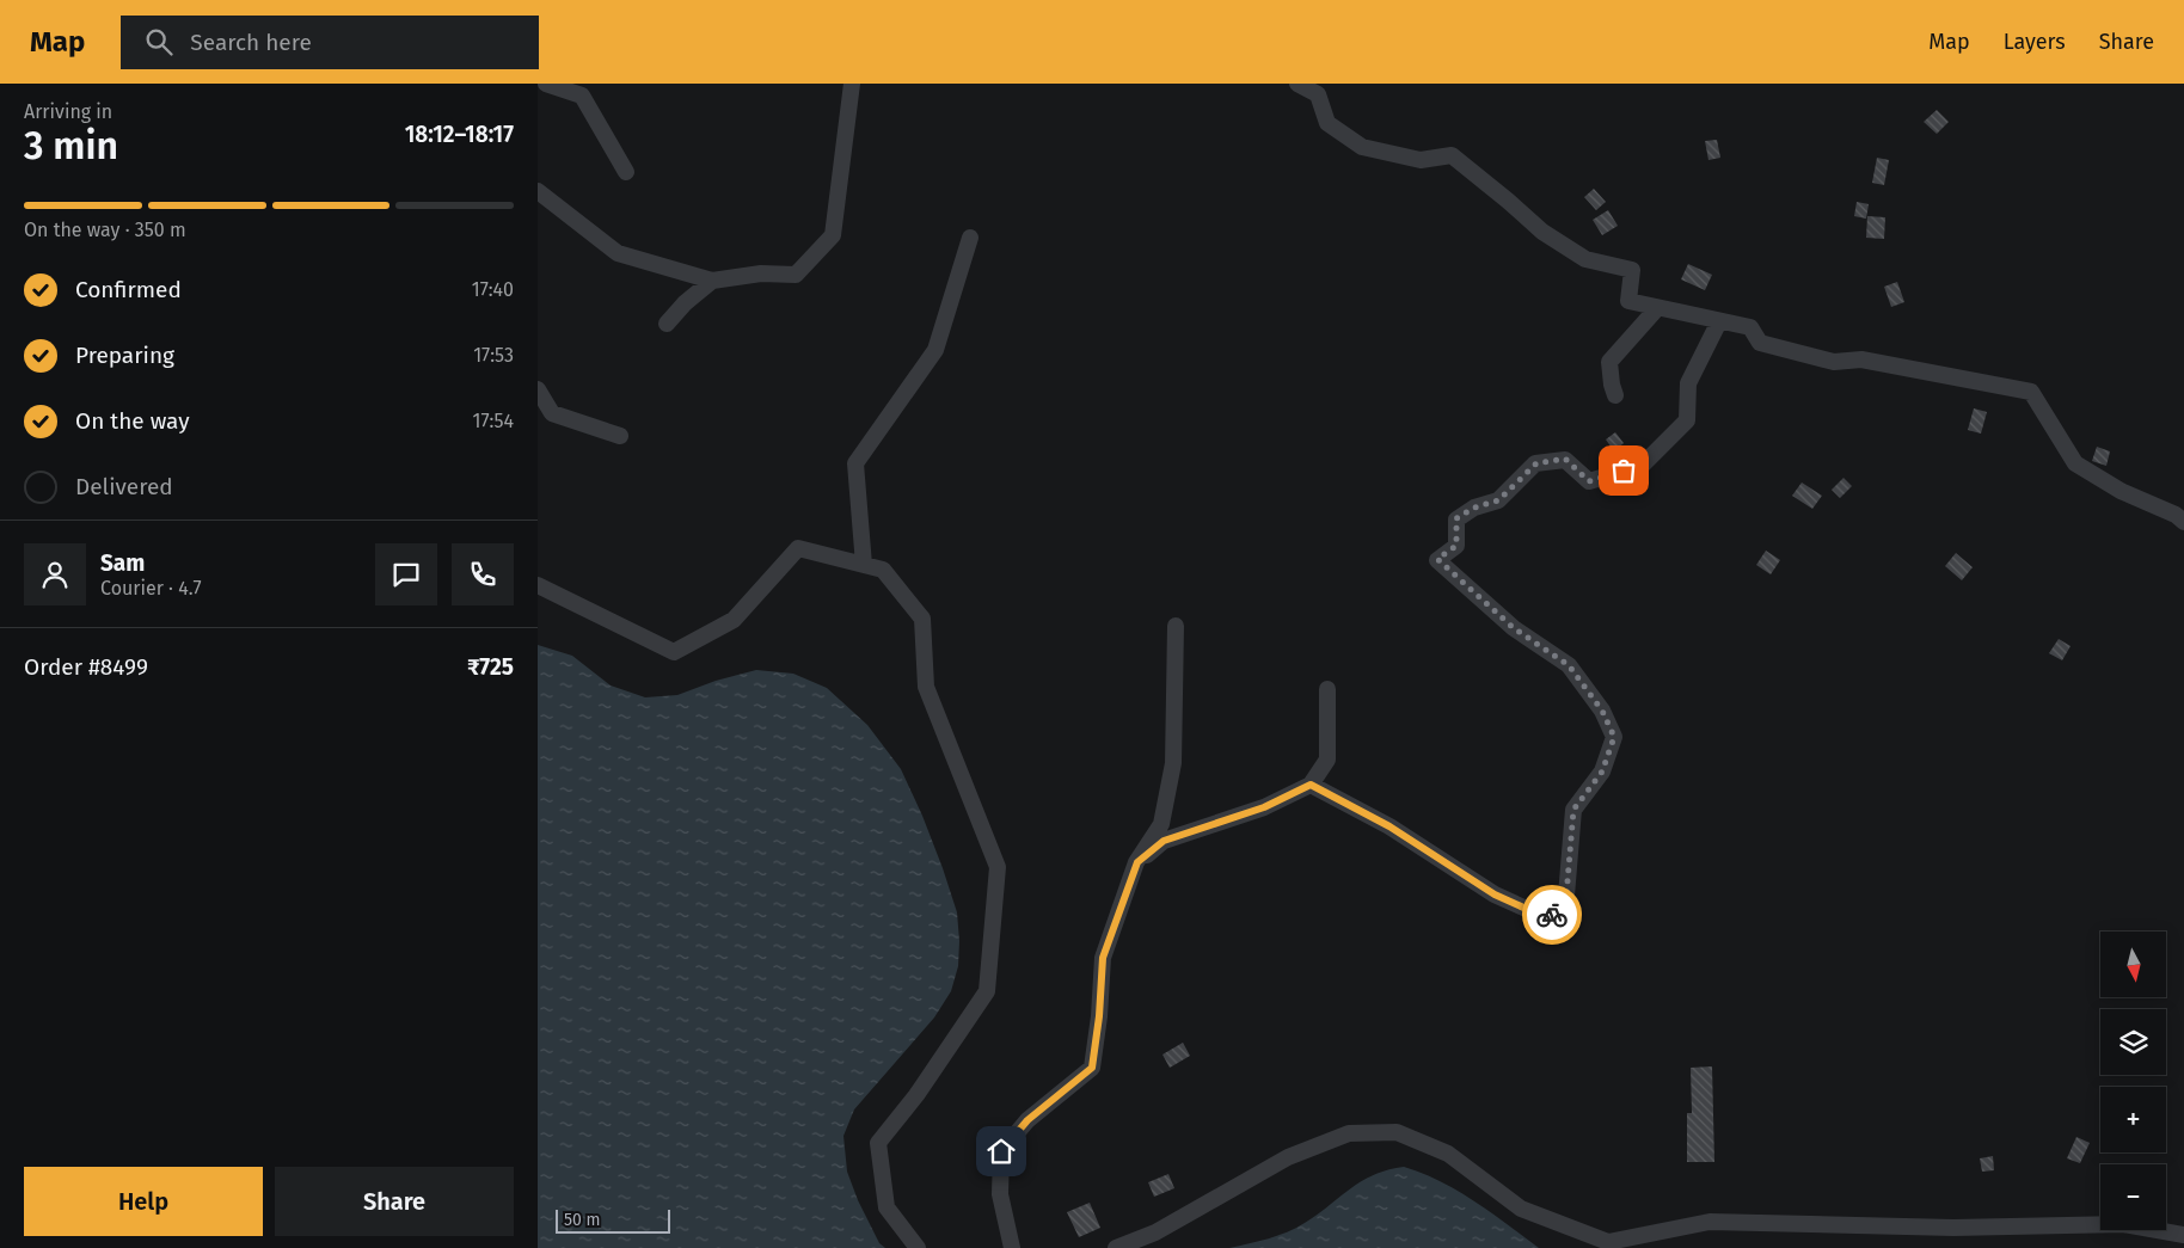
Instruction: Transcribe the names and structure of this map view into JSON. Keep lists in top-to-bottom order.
{
  "scale_bar": "50 m",
  "north": "bottom",
  "page": {
    "header": "Map",
    "search": "Search here",
    "nav": ["Map", "Layers", "Share"],
    "heading": ["3 min", "Arriving in", "18:12–18:17"],
    "panel": [
      "Sam",
      "Courier · 4.7",
      "Order #8499",
      "₹725"
    ],
    "bar": "On the way · 350 m",
    "list": [
      ["Confirmed", "17:40"],
      ["Preparing", "17:53"],
      ["On the way", "17:54"],
      "Delivered"
    ],
    "map_buttons": ["+", "−"],
    "buttons": ["Help", "Share"],
    "scale": "50 m"
  }
}
